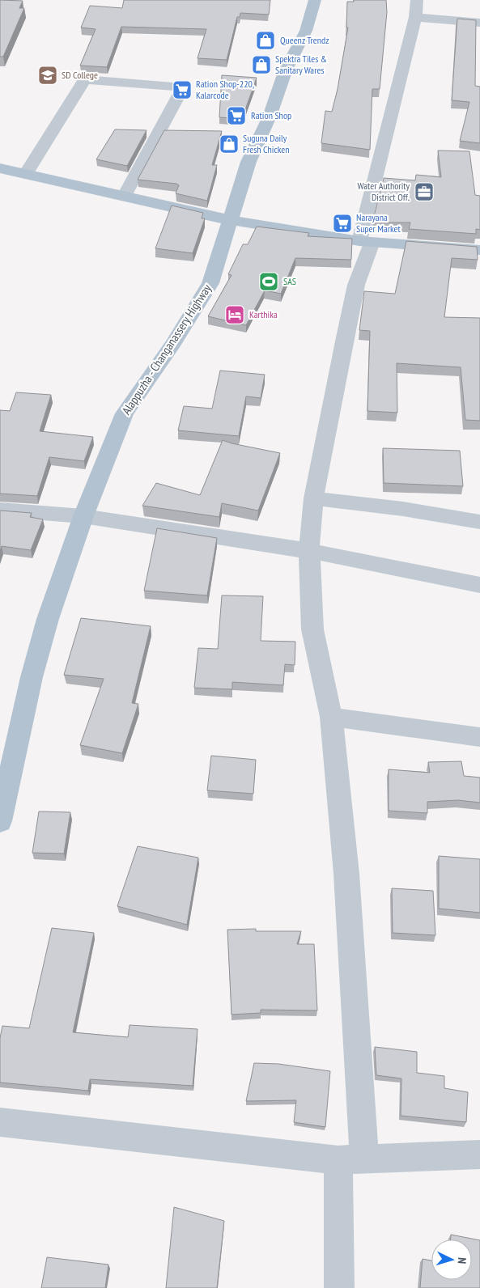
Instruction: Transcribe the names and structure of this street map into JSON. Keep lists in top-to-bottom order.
{
  "streets": {
    "main road": ["Alappuzha - Changanassery Highway"]
  },
  "places": {
    "shop": ["Queenz Trendz", "Spektra Tiles & Sanitary Wares", "Suguna Daily Fresh Chicken"],
    "school or university": ["SD College"],
    "supermarket": ["Ration Shop-220, Kalarcode", "Ration Shop", "Narayana Super Market"],
    "office": ["Water Authority District Off."],
    "sports": ["SAS"],
    "hotel": ["Karthika"]
  },
  "north": "right"
}
